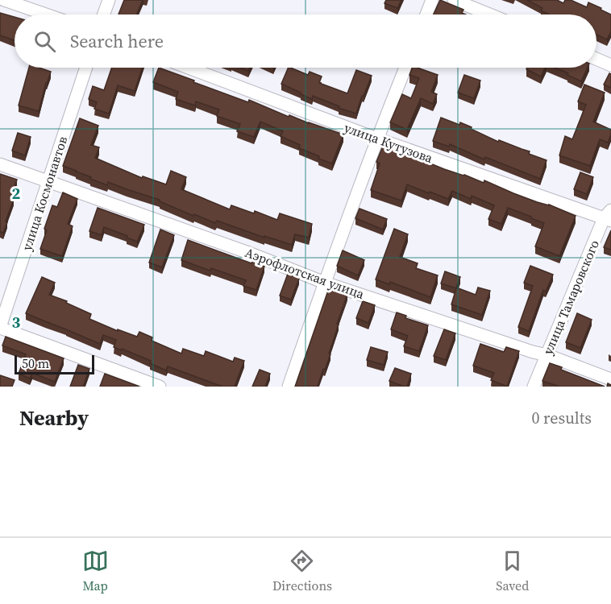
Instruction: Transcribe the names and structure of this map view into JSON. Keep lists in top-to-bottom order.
{
  "streets": {
    "street": [
      "улица Кутузова",
      "улица Космонавтов",
      "Аэрофлотская улица",
      "улица Тамаровского"
    ]
  },
  "crossings": [
    ["улица Кутузова", "улица Тамаровского"],
    ["улица Космонавтов", "Аэрофлотская улица"],
    ["Аэрофлотская улица", "улица Тамаровского"]
  ],
  "scale_bar": "50 m",
  "page": {
    "search": "Search here",
    "scale": "50 m",
    "heading": ["Nearby", "0 results"],
    "nav": ["Map", "Directions", "Saved"]
  },
  "grid": {
    "rows": ["2", "3"]
  }
}
